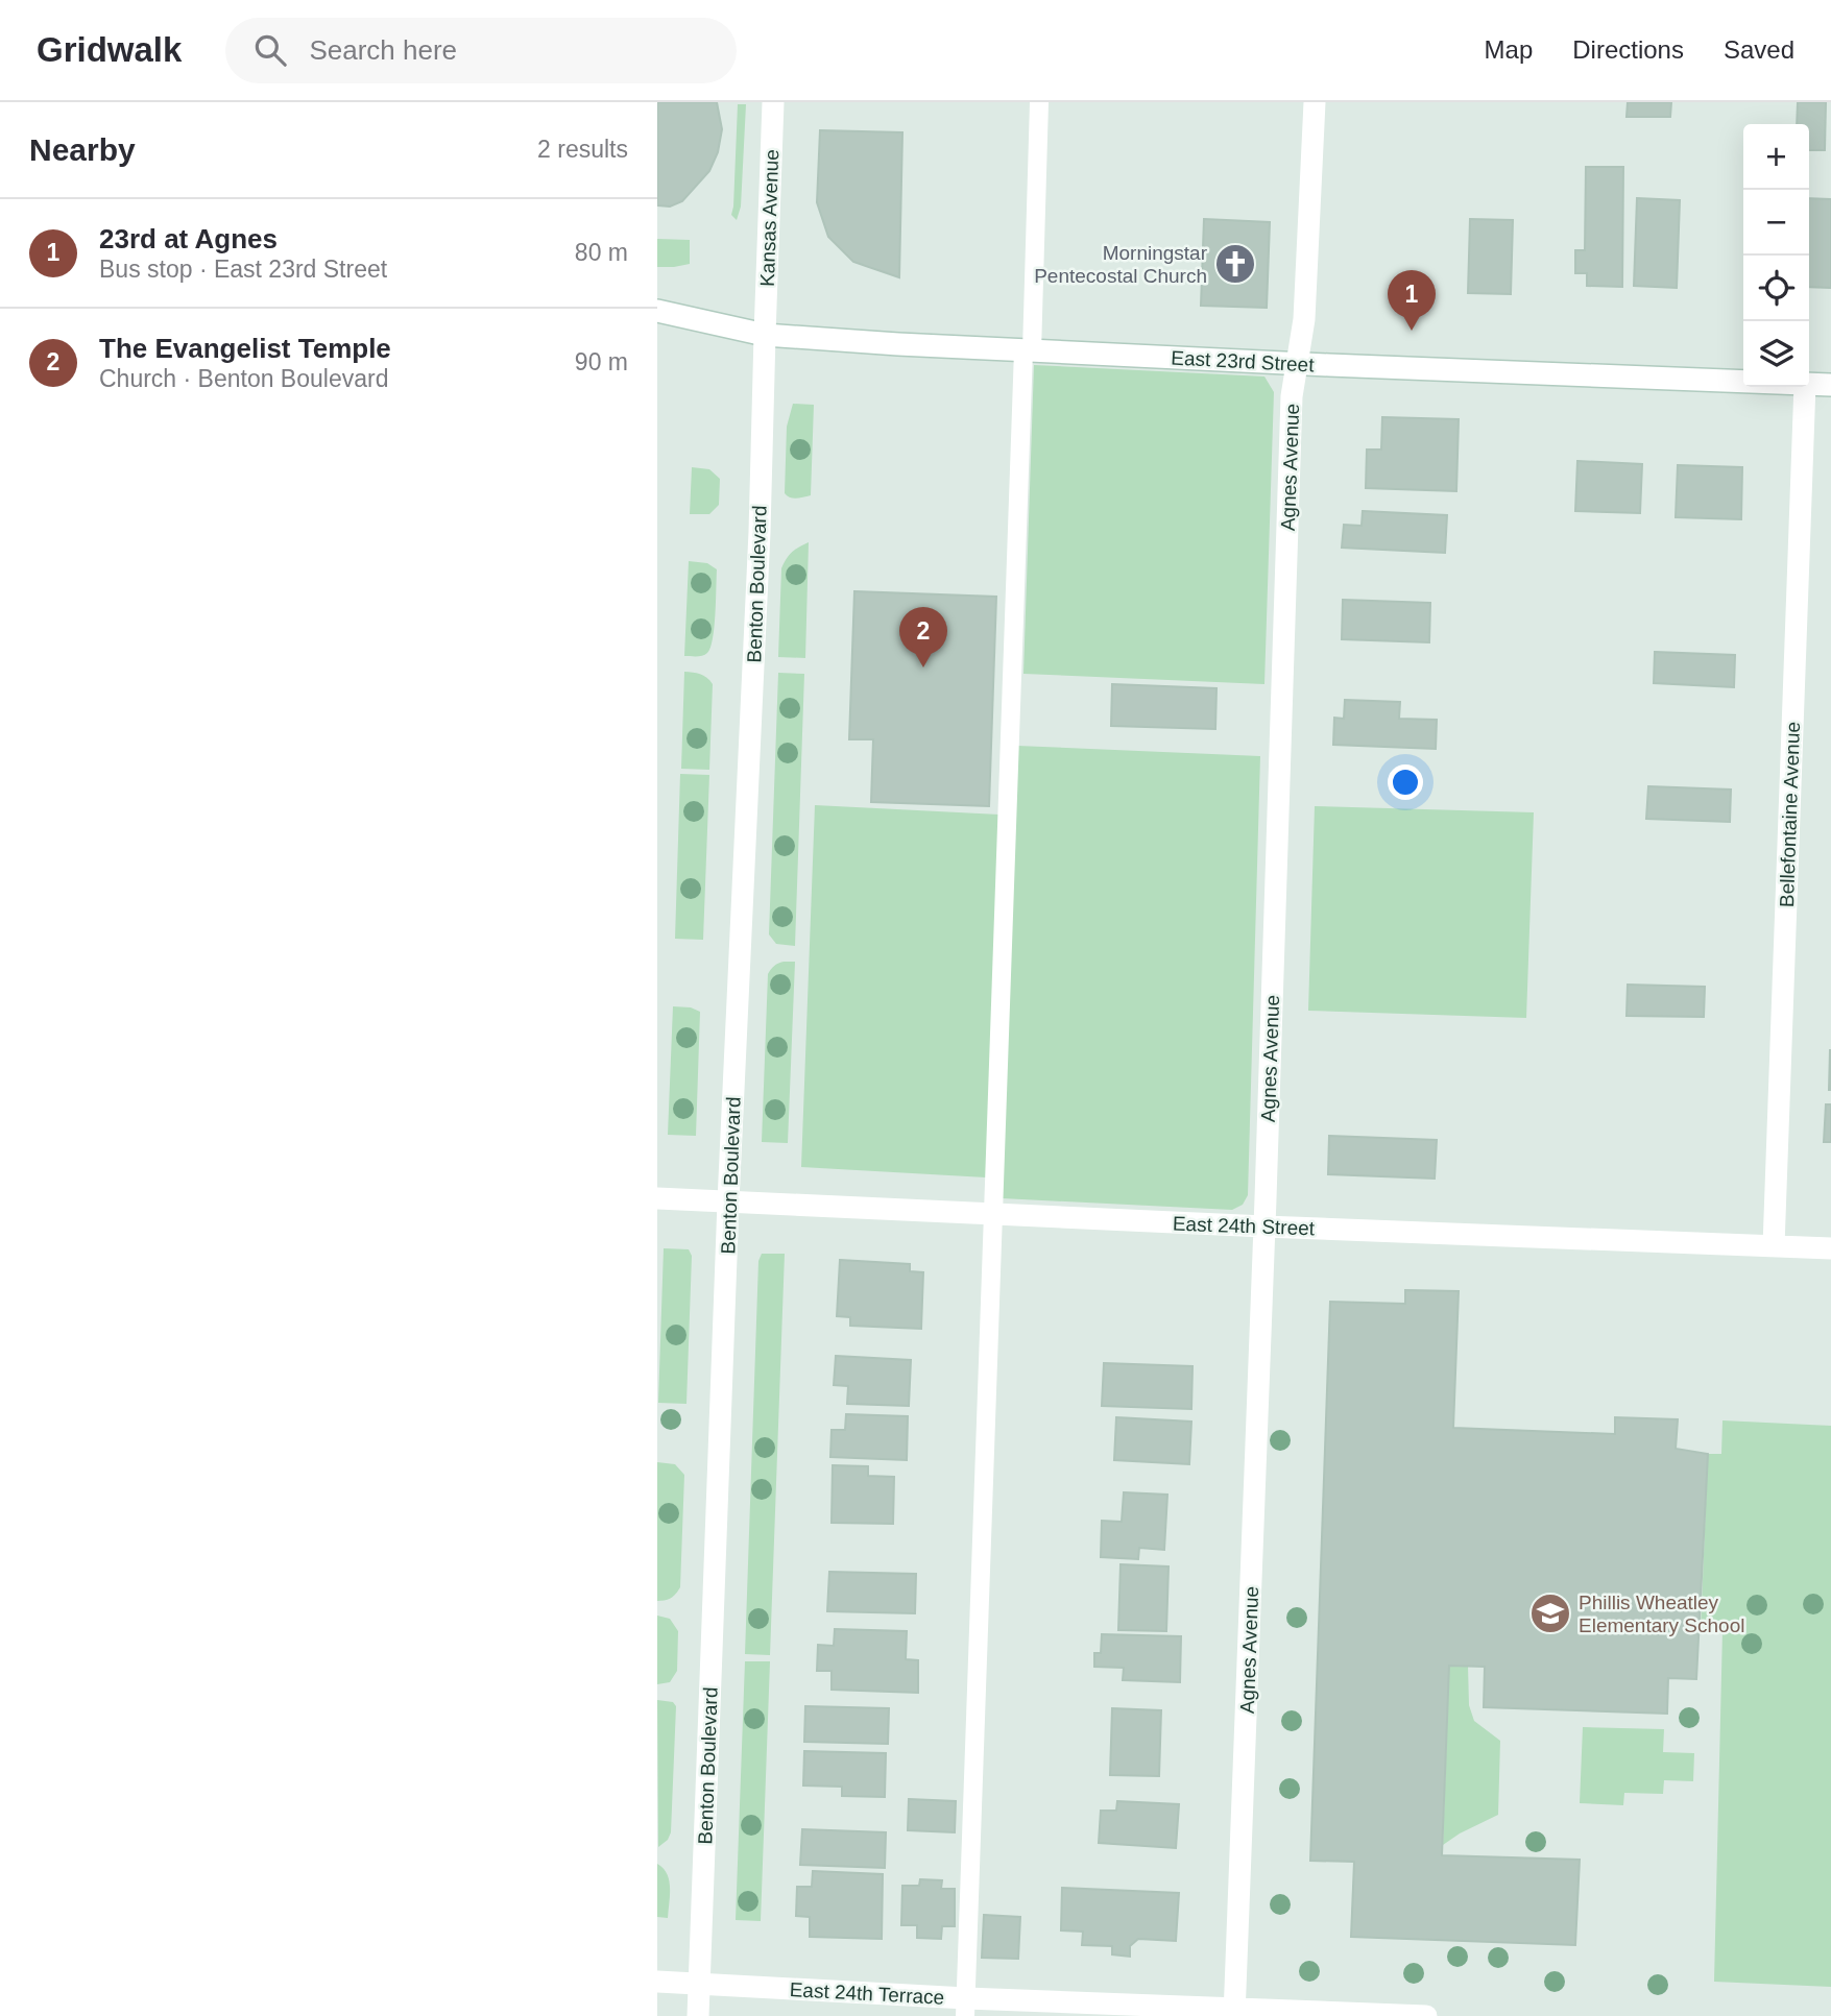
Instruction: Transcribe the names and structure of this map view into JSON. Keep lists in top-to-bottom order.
{
  "streets": {
    "street": [
      "Kansas Avenue",
      "East 23rd Street",
      "Agnes Avenue",
      "Benton Boulevard",
      "Bellefontaine Avenue",
      "East 24th Street",
      "East 24th Terrace"
    ]
  },
  "crossings": [
    ["Kansas Avenue", "East 23rd Street"],
    ["Kansas Avenue", "Benton Boulevard"],
    ["East 23rd Street", "Agnes Avenue"],
    ["East 23rd Street", "Benton Boulevard"],
    ["Agnes Avenue", "East 24th Street"],
    ["Agnes Avenue", "East 24th Terrace"],
    ["Benton Boulevard", "East 24th Street"],
    ["Benton Boulevard", "East 24th Terrace"],
    ["Bellefontaine Avenue", "East 24th Street"]
  ],
  "places": {
    "church": ["Morningstar Pentecostal Church"],
    "school or university": ["Phillis Wheatley Elementary School"]
  },
  "page": {
    "header": "Gridwalk",
    "search": "Search here",
    "nav": ["Map", "Directions", "Saved"],
    "heading": ["Nearby", "2 results"],
    "map_buttons": ["+", "−"],
    "list": [
      {
        "mark": "1",
        "name": "23rd at Agnes",
        "note": "Bus stop · East 23rd Street",
        "value": "80 m"
      },
      {
        "mark": "2",
        "name": "The Evangelist Temple",
        "note": "Church · Benton Boulevard",
        "value": "90 m"
      }
    ],
    "pins": ["1", "2"]
  }
}
